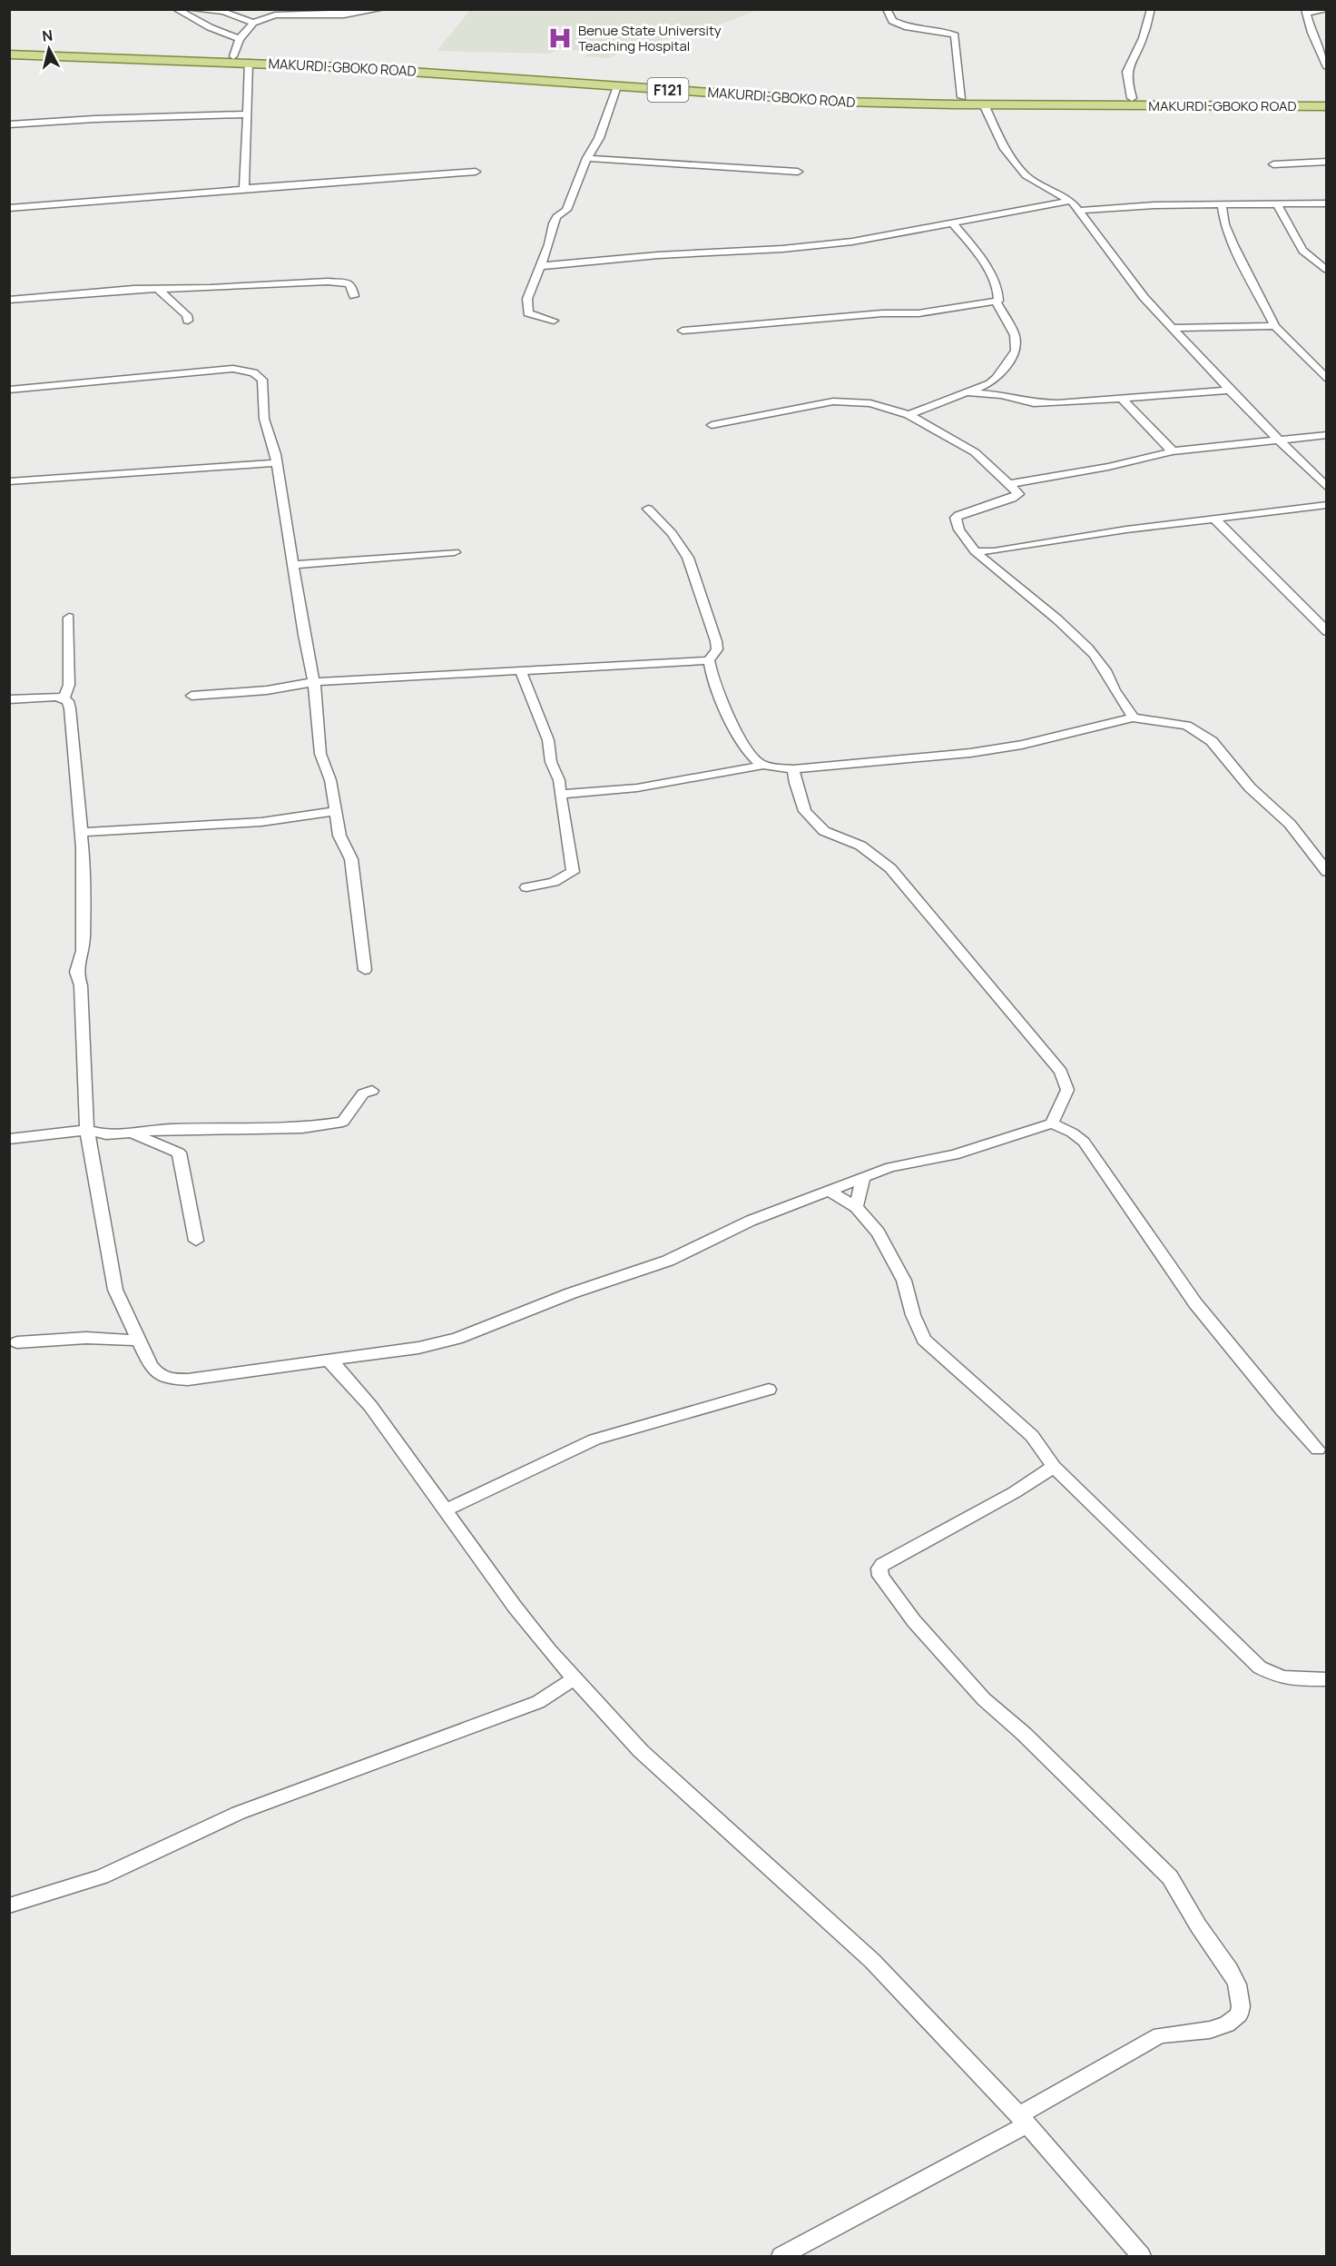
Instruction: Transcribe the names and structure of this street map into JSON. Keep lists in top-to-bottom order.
{
  "streets": {
    "main road": ["MAKURDI-GBOKO ROAD", "F121"]
  },
  "places": {
    "hospital": ["Benue State University Teaching Hospital"]
  },
  "north": "top"
}
